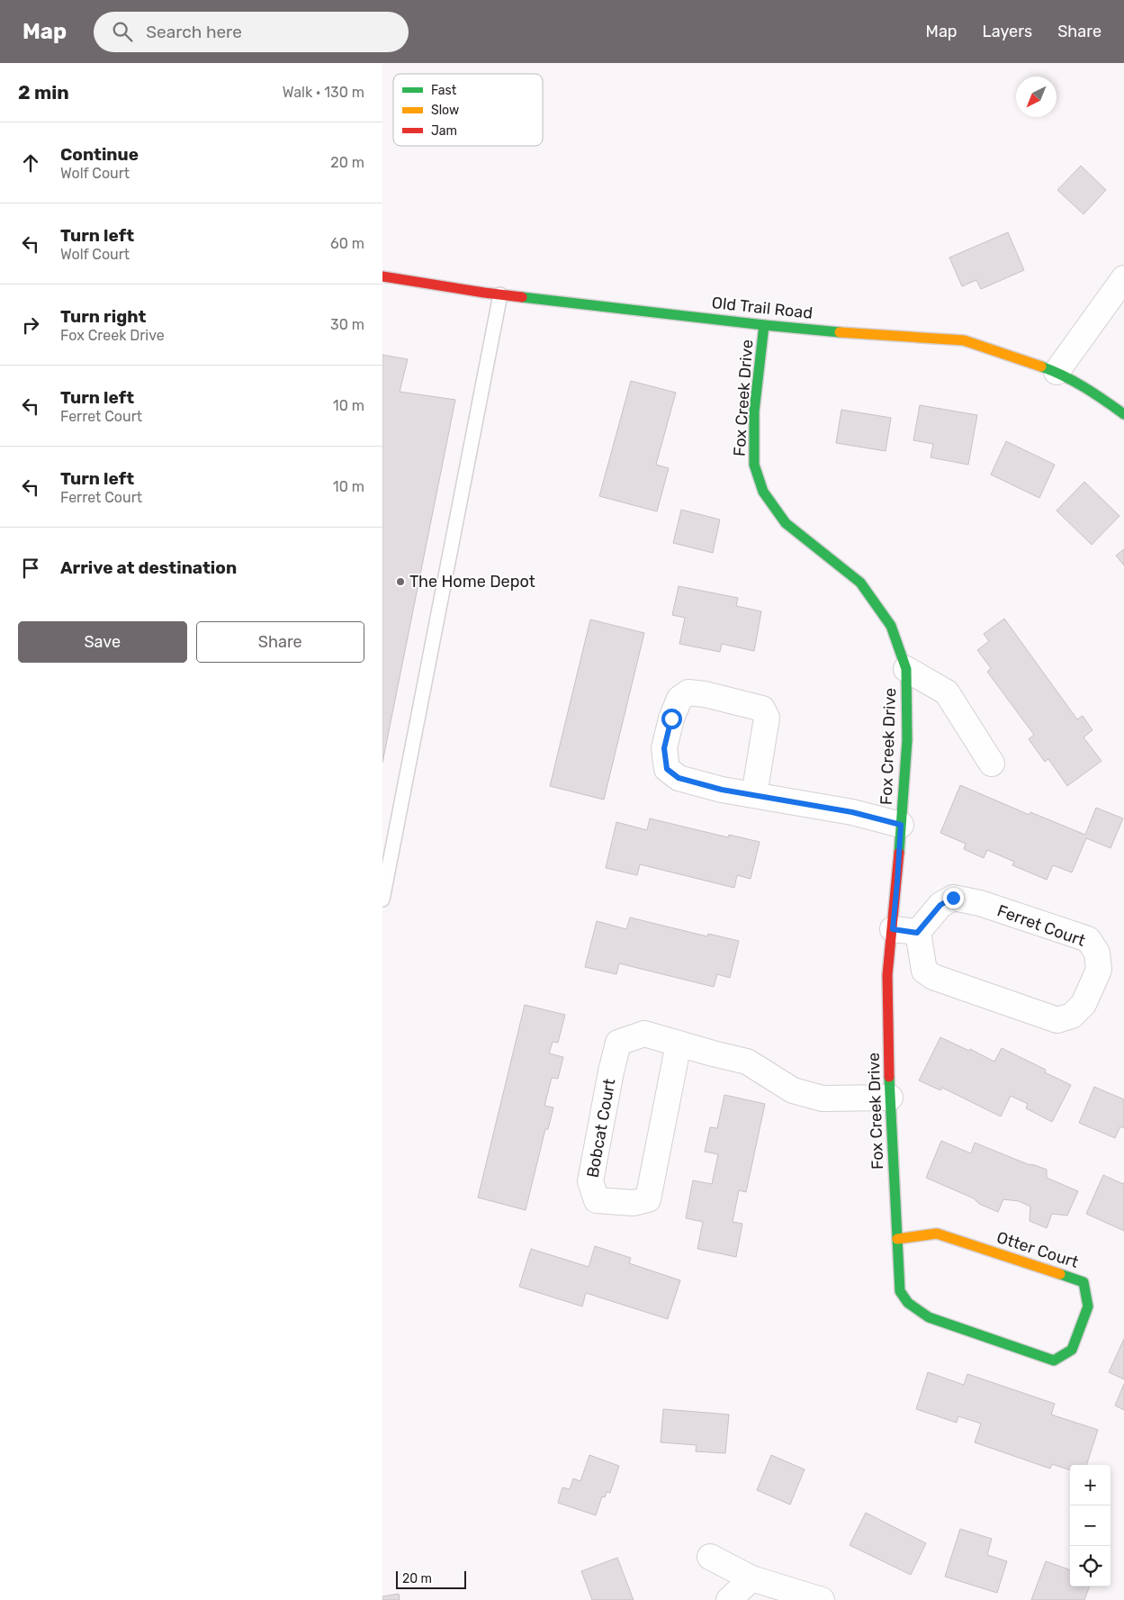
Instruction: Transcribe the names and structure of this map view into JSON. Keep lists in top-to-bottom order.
{
  "streets": {
    "street": [
      "Old Trail Road",
      "Fox Creek Drive",
      "Ferret Court",
      "Bobcat Court",
      "Otter Court"
    ]
  },
  "crossings": [
    ["Old Trail Road", "Fox Creek Drive"],
    ["Fox Creek Drive", "Bobcat Court"],
    ["Fox Creek Drive", "Otter Court"]
  ],
  "places": ["The Home Depot"],
  "legend": ["Fast", "Slow", "Jam"],
  "scale_bar": "20 m",
  "north": "bottom left",
  "page": {
    "header": "Map",
    "search": "Search here",
    "nav": ["Map", "Layers", "Share"],
    "heading": ["2 min", "Walk · 130 m"],
    "list": [
      ["Continue", "Wolf Court", "20 m"],
      ["Turn left", "Wolf Court", "60 m"],
      ["Turn right", "Fox Creek Drive", "30 m"],
      ["Turn left", "Ferret Court", "10 m"],
      ["Turn left", "Ferret Court", "10 m"],
      "Arrive at destination"
    ],
    "buttons": ["Save", "Share"],
    "map_buttons": ["+", "−"],
    "scale": "20 m"
  }
}
